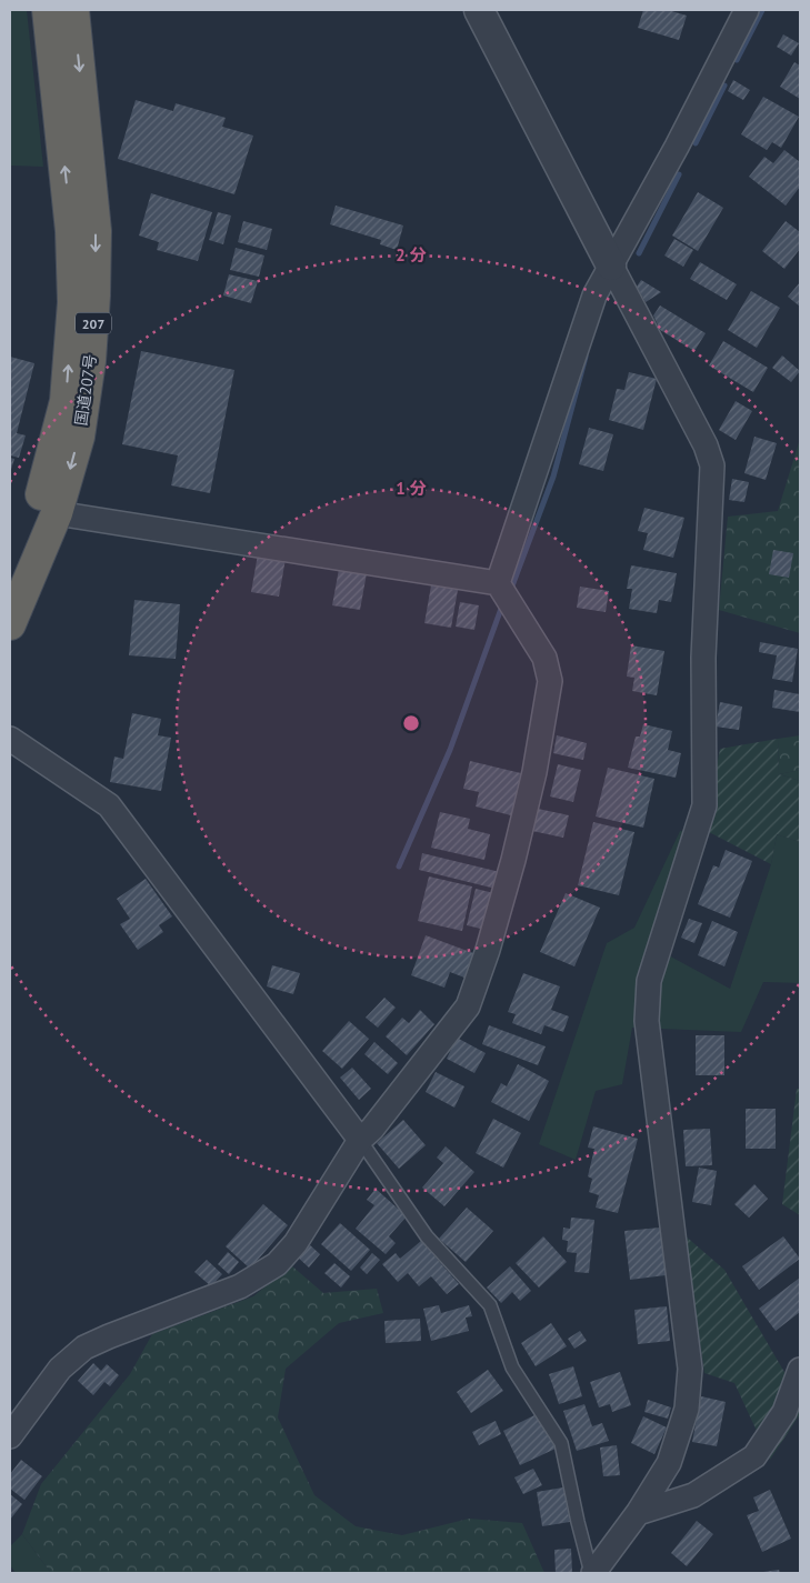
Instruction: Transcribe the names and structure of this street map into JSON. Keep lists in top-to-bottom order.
{
  "streets": {
    "highway": ["207", "国道207号"]
  },
  "rings": ["2 分", "1 分"]
}
